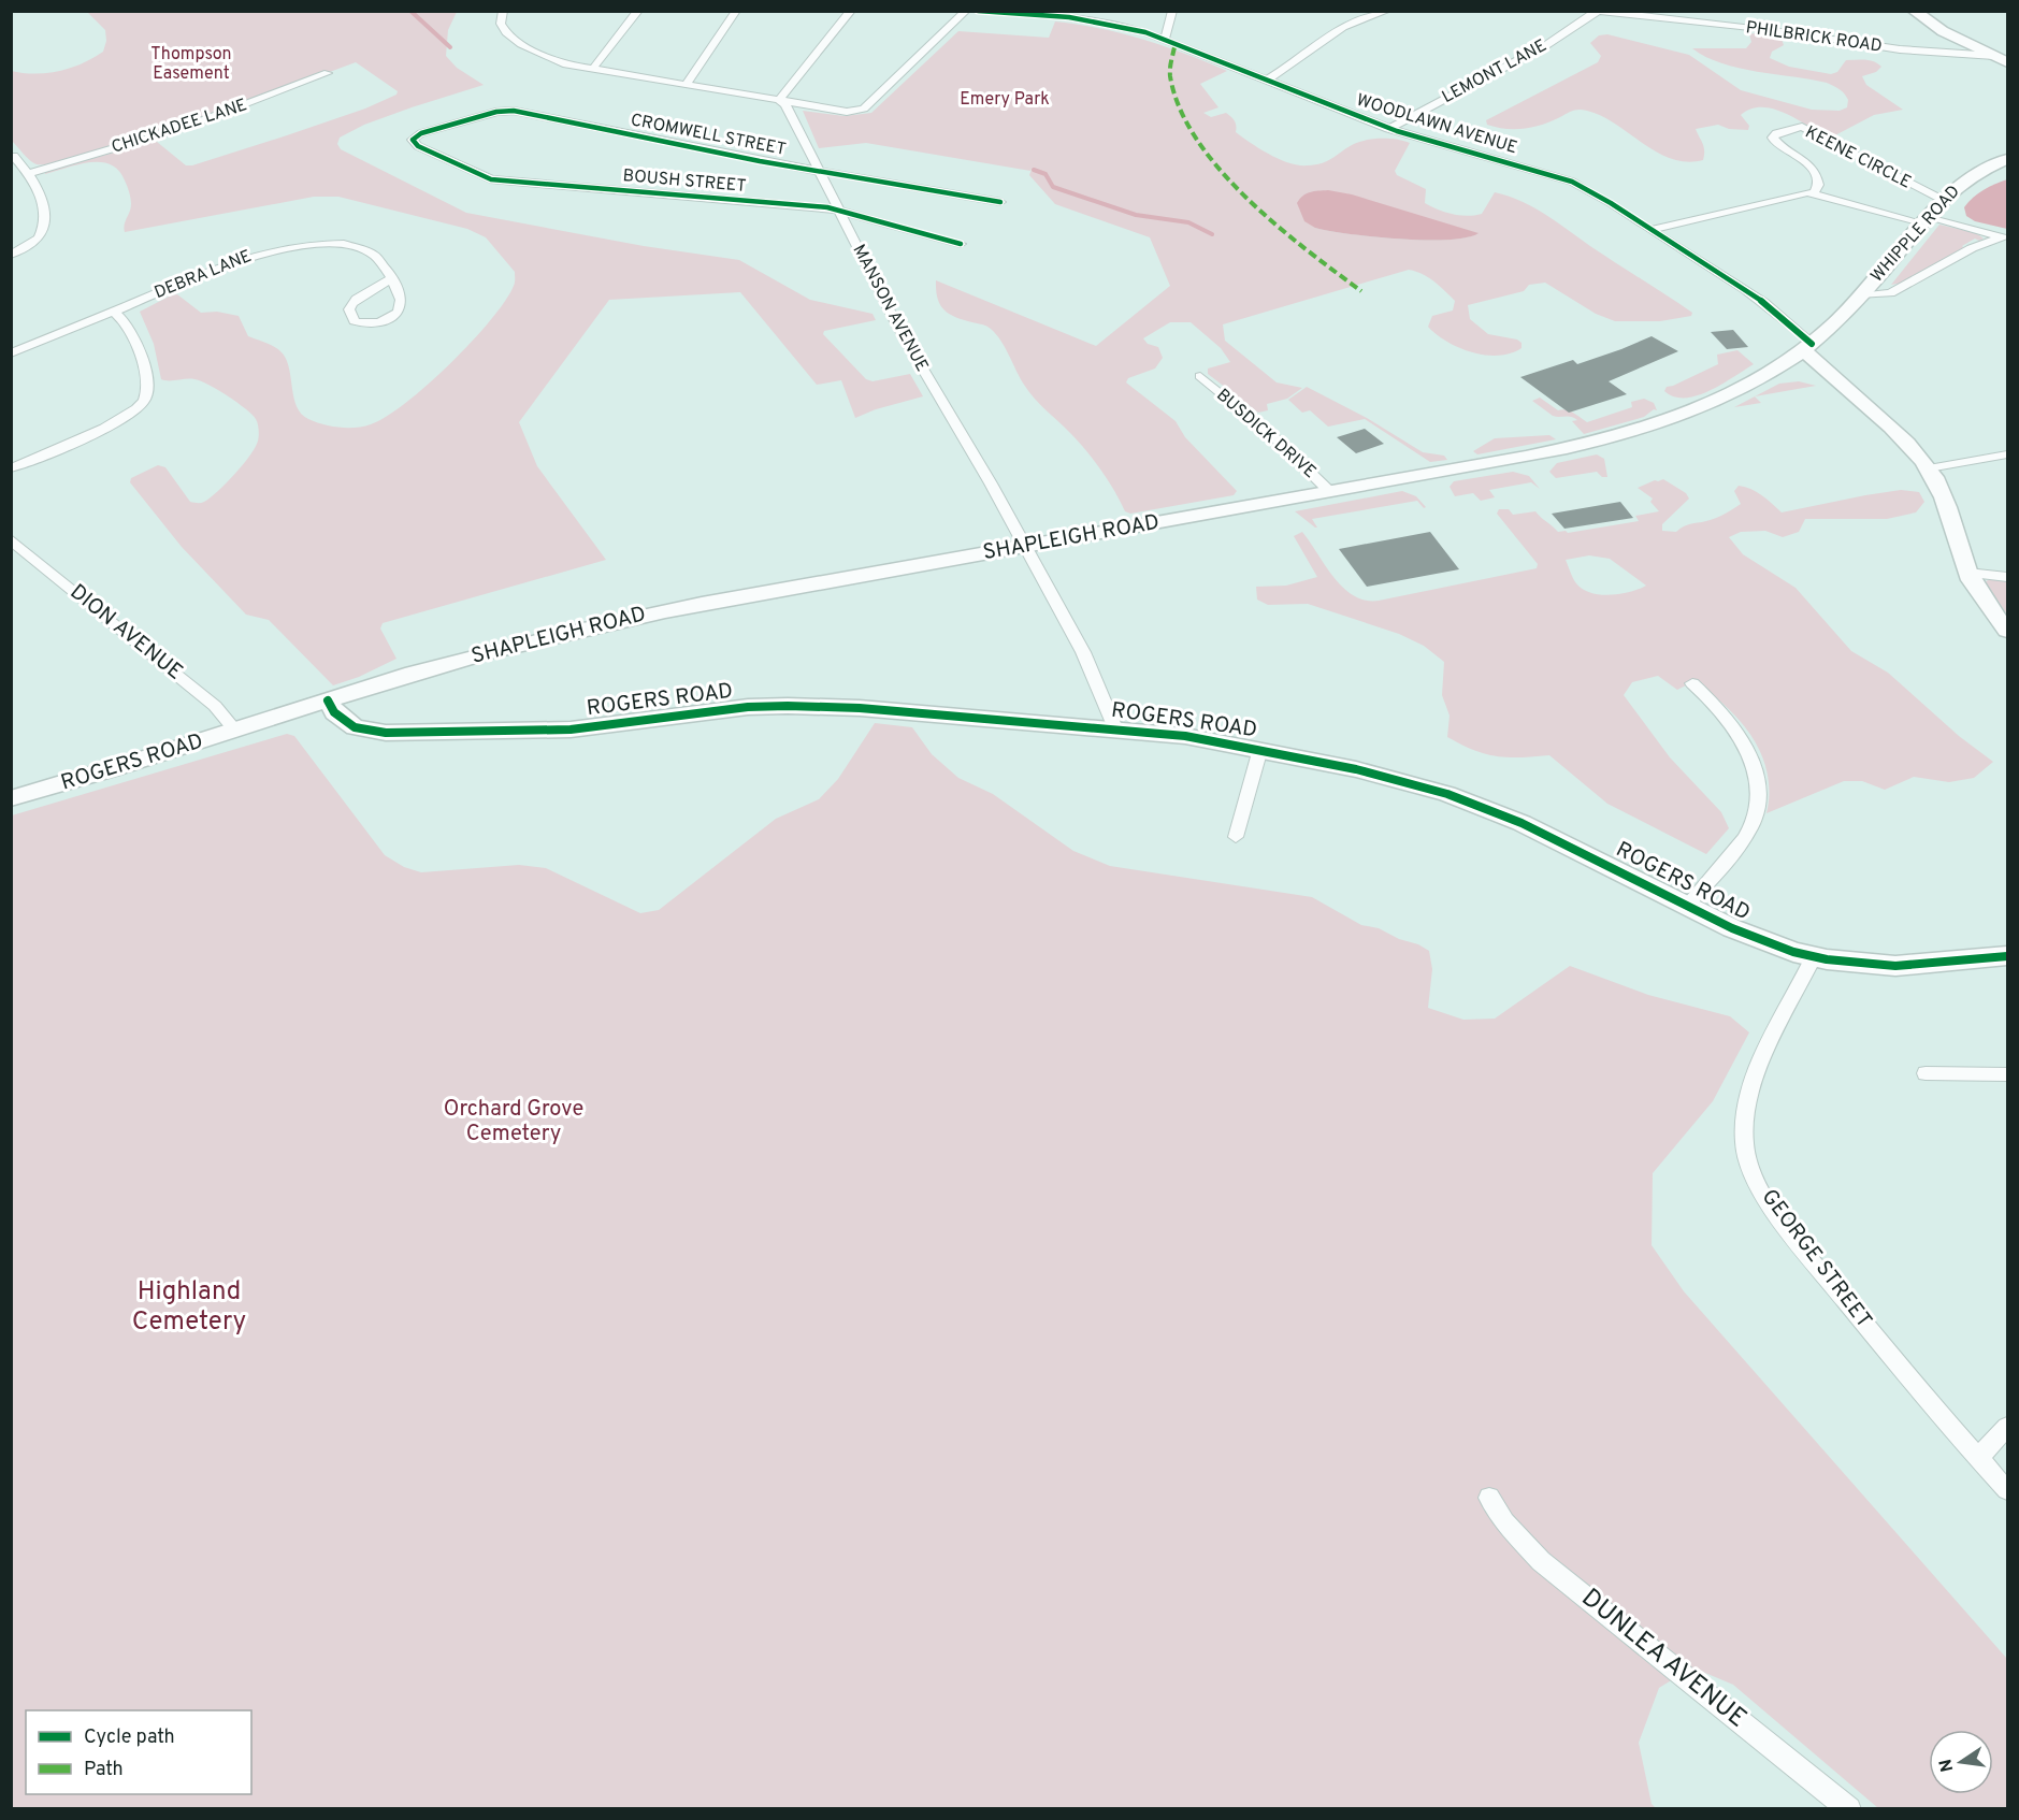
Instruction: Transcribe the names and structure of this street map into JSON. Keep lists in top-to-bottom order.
{
  "streets": {
    "main road": ["WHIPPLE ROAD", "SHAPLEIGH ROAD", "ROGERS ROAD"],
    "street": [
      "PHILBRICK ROAD",
      "LEMONT LANE",
      "WOODLAWN AVENUE",
      "CHICKADEE LANE",
      "CROMWELL STREET",
      "KEENE CIRCLE",
      "BOUSH STREET",
      "DEBRA LANE",
      "MANSON AVENUE",
      "BUSDICK DRIVE",
      "DION AVENUE",
      "GEORGE STREET",
      "DUNLEA AVENUE"
    ]
  },
  "crossings": [
    ["PHILBRICK ROAD", "LEMONT LANE"],
    ["LEMONT LANE", "WOODLAWN AVENUE"],
    ["WOODLAWN AVENUE", "WHIPPLE ROAD"],
    ["WOODLAWN AVENUE", "SHAPLEIGH ROAD"],
    ["CROMWELL STREET", "BOUSH STREET"],
    ["CROMWELL STREET", "MANSON AVENUE"],
    ["KEENE CIRCLE", "WHIPPLE ROAD"],
    ["BOUSH STREET", "MANSON AVENUE"],
    ["WHIPPLE ROAD", "SHAPLEIGH ROAD"],
    ["MANSON AVENUE", "SHAPLEIGH ROAD"],
    ["MANSON AVENUE", "ROGERS ROAD"],
    ["BUSDICK DRIVE", "SHAPLEIGH ROAD"],
    ["SHAPLEIGH ROAD", "ROGERS ROAD"],
    ["DION AVENUE", "ROGERS ROAD"],
    ["ROGERS ROAD", "GEORGE STREET"]
  ],
  "parks": [
    "Thompson Easement",
    "Emery Park",
    "Orchard Grove Cemetery",
    "Highland Cemetery"
  ],
  "legend": ["Cycle path", "Path"],
  "north": "left"
}
